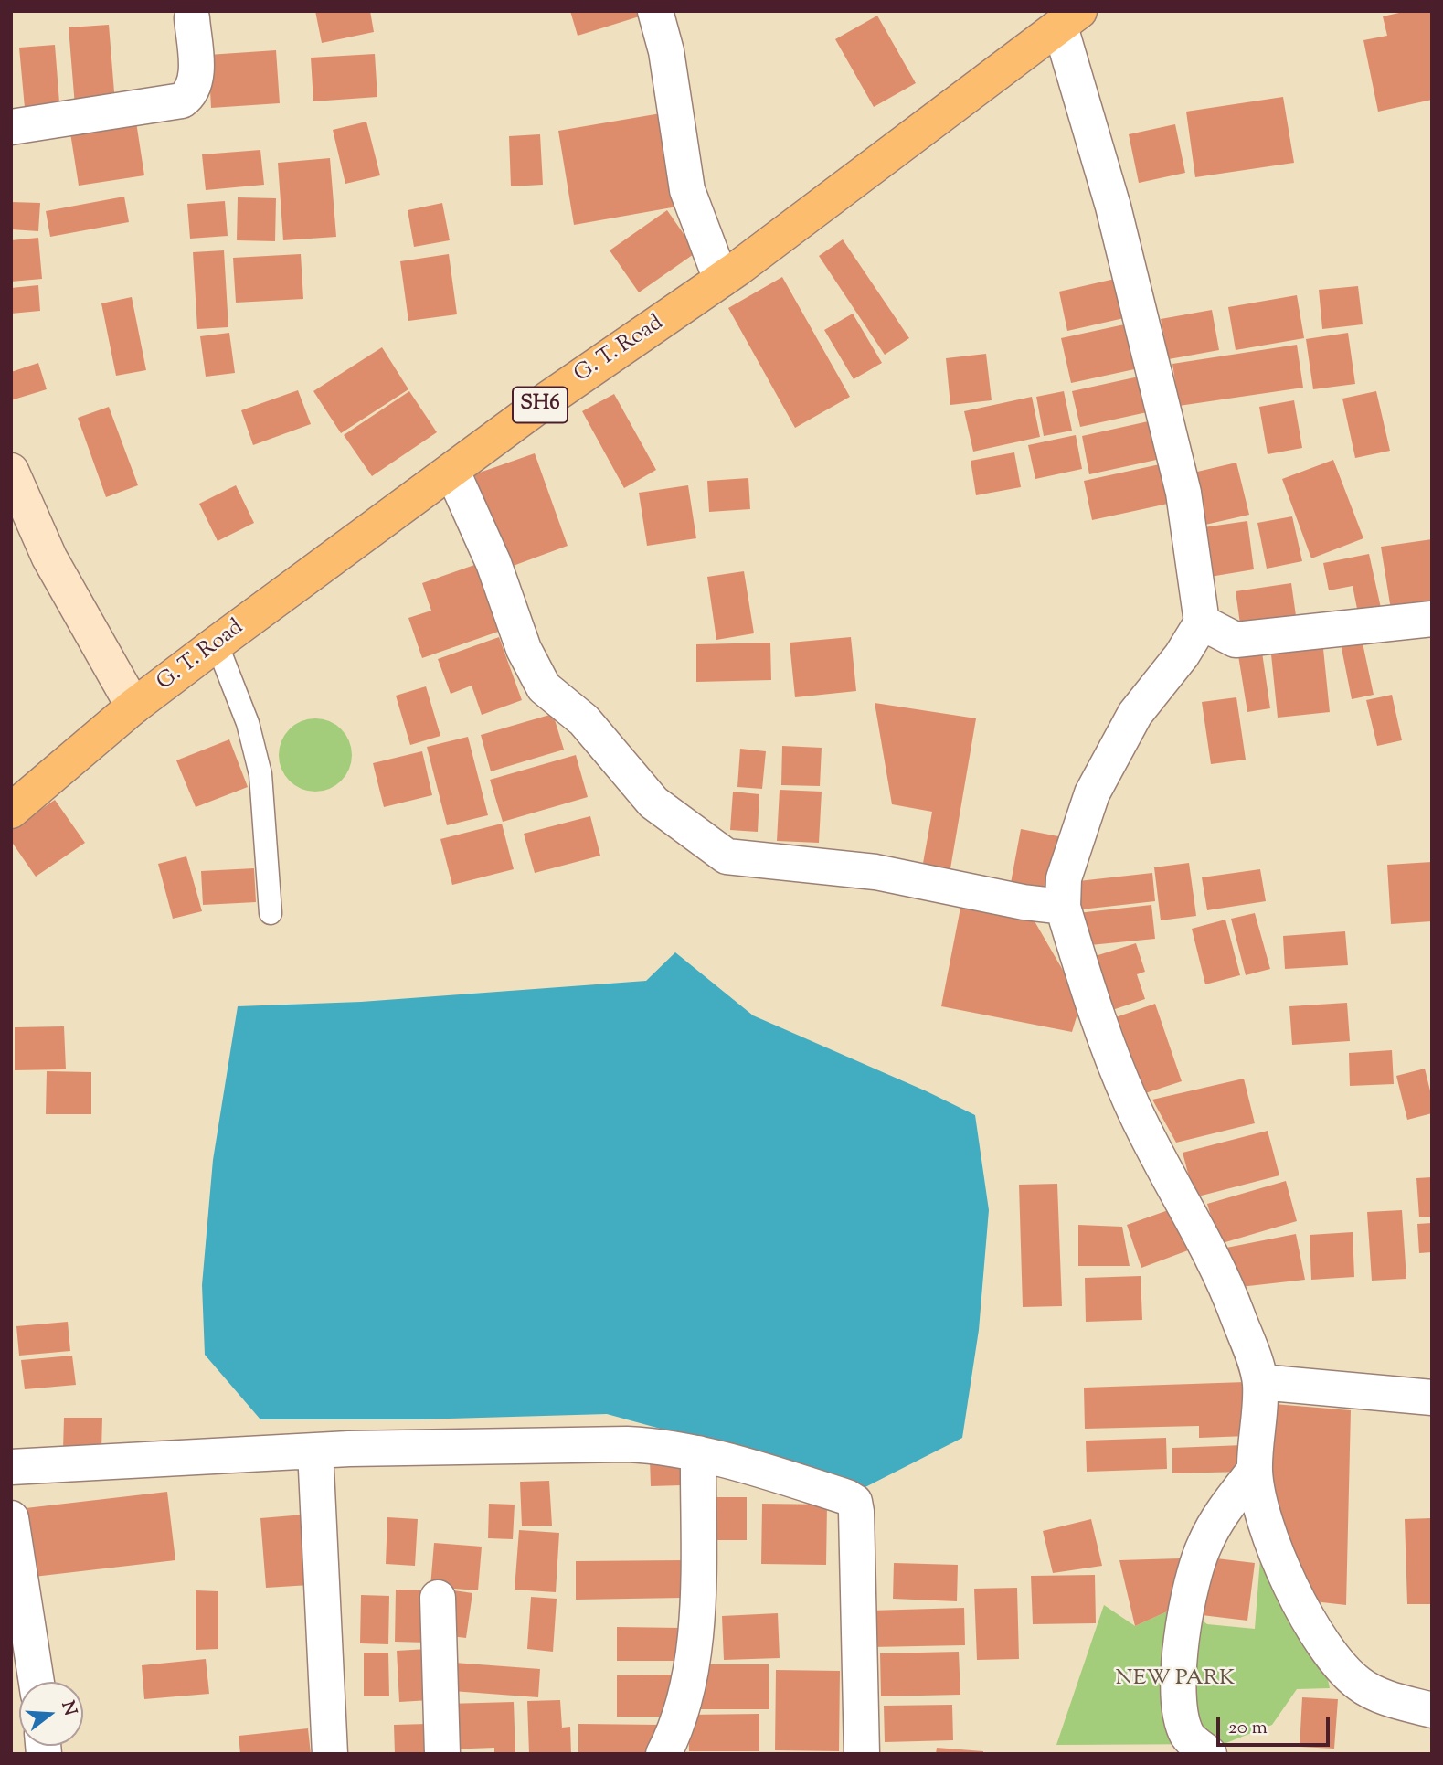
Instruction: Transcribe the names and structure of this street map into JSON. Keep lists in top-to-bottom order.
{
  "streets": {
    "main road": ["G. T. Road", "SH6"]
  },
  "parks": ["NEW PARK"],
  "scale_bar": "20 m",
  "north": "right"
}
